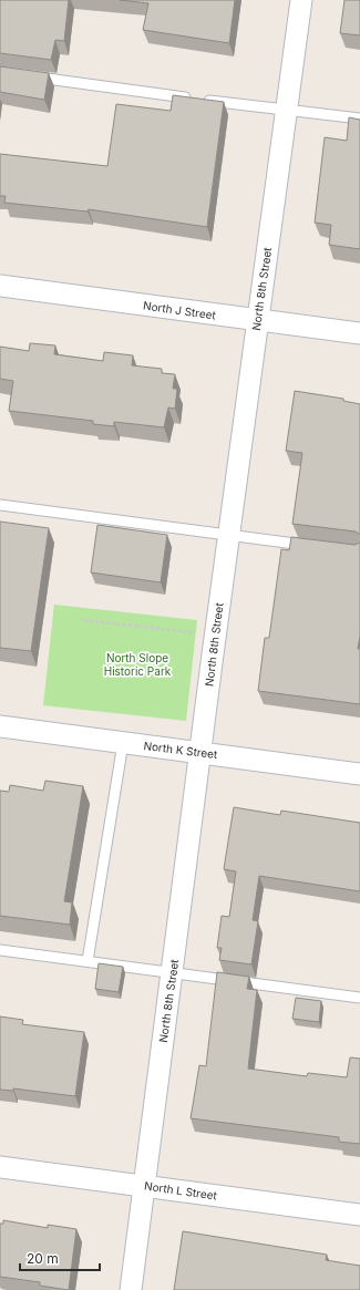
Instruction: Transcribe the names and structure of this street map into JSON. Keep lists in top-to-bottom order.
{
  "streets": {
    "street": [
      "North 8th Street",
      "North J Street",
      "North K Street",
      "North L Street"
    ]
  },
  "crossings": [
    ["North 8th Street", "North J Street"],
    ["North 8th Street", "North K Street"],
    ["North 8th Street", "North L Street"]
  ],
  "parks": ["North Slope Historic Park"],
  "scale_bar": "20 m"
}
